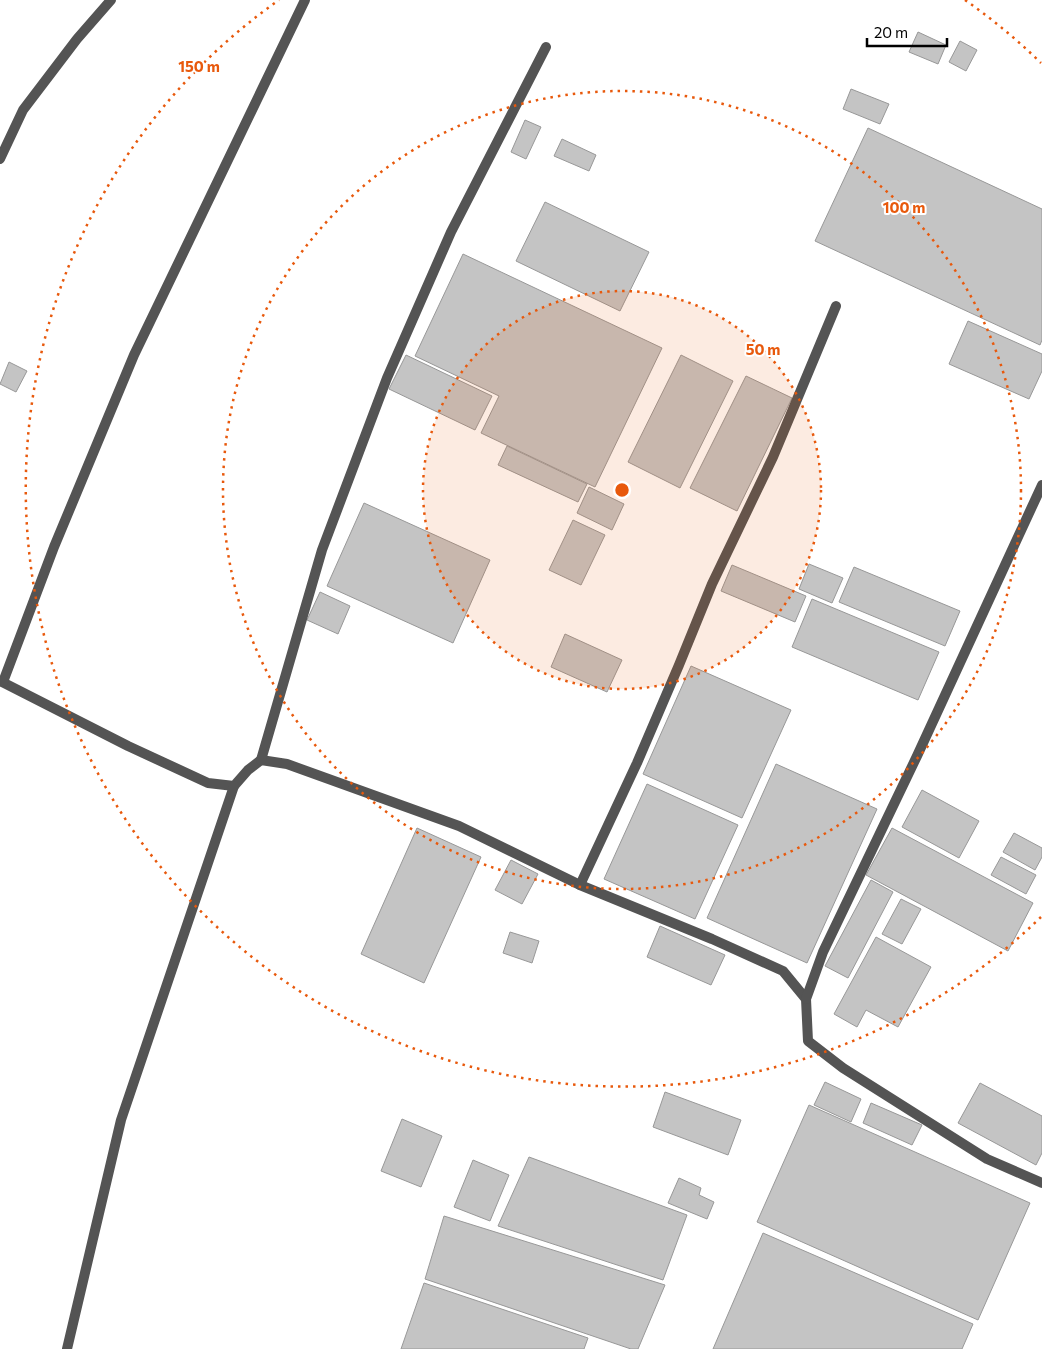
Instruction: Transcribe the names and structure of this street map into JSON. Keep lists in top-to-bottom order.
{
  "scale_bar": "20 m",
  "rings": ["150 m", "100 m", "50 m"]
}
